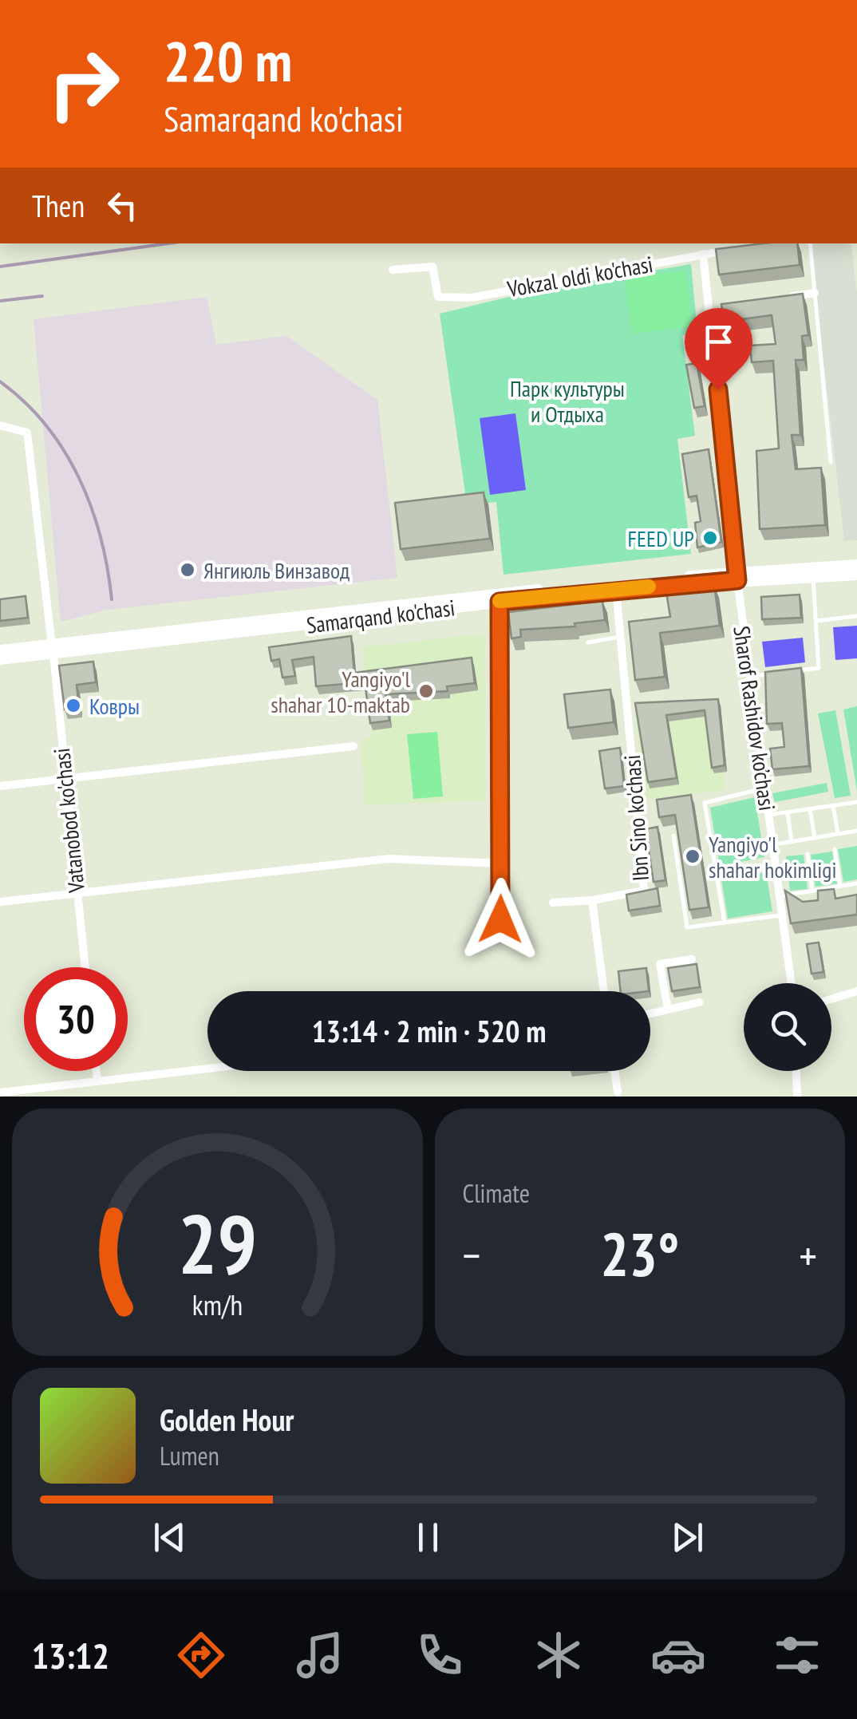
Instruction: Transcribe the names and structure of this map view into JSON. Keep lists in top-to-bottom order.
{
  "streets": {
    "main road": ["Samarqand ko'chasi"],
    "street": [
      "Vokzal oldi ko'chasi",
      "Sharof Rashidov ko’chasi",
      "Ibn Sino ko'chasi",
      "Vatanobod ko'chasi"
    ]
  },
  "crossings": [
    ["Vokzal oldi ko'chasi", "Sharof Rashidov ko’chasi"],
    ["Samarqand ko'chasi", "Sharof Rashidov ko’chasi"],
    ["Samarqand ko'chasi", "Ibn Sino ko'chasi"],
    ["Samarqand ko'chasi", "Vatanobod ko'chasi"]
  ],
  "parks": ["Парк культуры и Отдыха"],
  "places": [
    "FEED UP",
    "Янгиюль Винзавод",
    "Yangiyo'l shahar 10-maktab",
    "Ковры",
    "Yangiyo'l shahar hokimligi"
  ],
  "page": {
    "turn": ["220 m", "Samarqand ko'chasi"],
    "then": "Then",
    "limit": "30",
    "trip": "13:14 · 2 min · 520 m",
    "tile": "Climate",
    "heat": ["−", "23°", "+"],
    "song": ["Golden Hour", "Lumen"],
    "tabs": "13:12",
    "gauge": ["29", "km/h"]
  }
}
